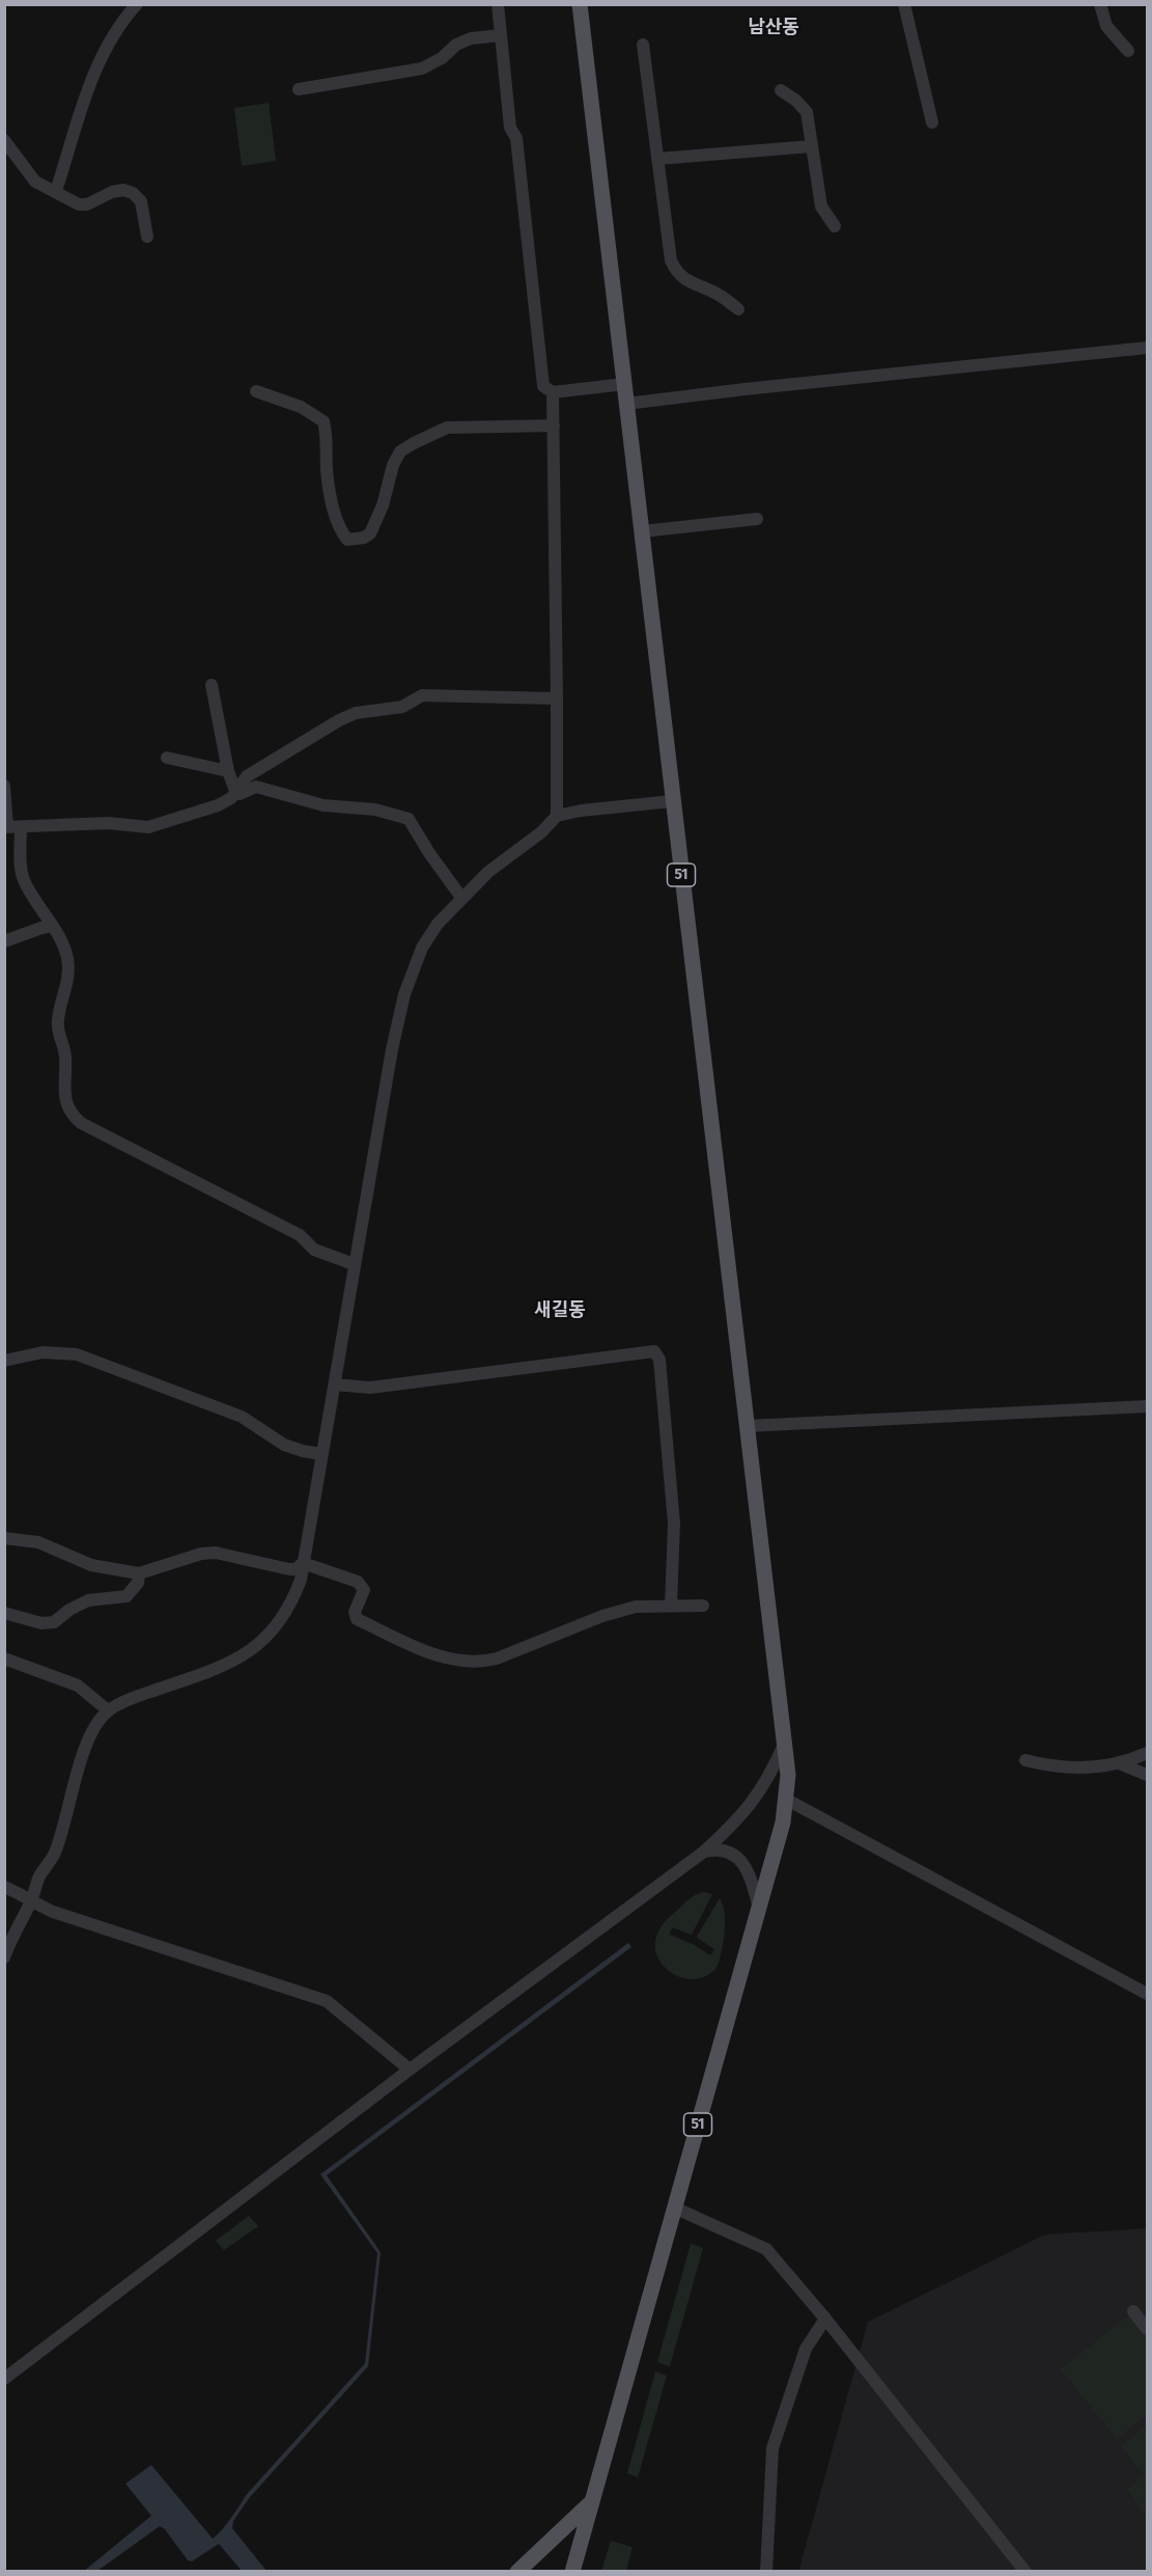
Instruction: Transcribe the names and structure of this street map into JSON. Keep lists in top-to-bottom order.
{
  "streets": {
    "main road": ["51"]
  },
  "districts": ["남산동", "새길동"]
}
